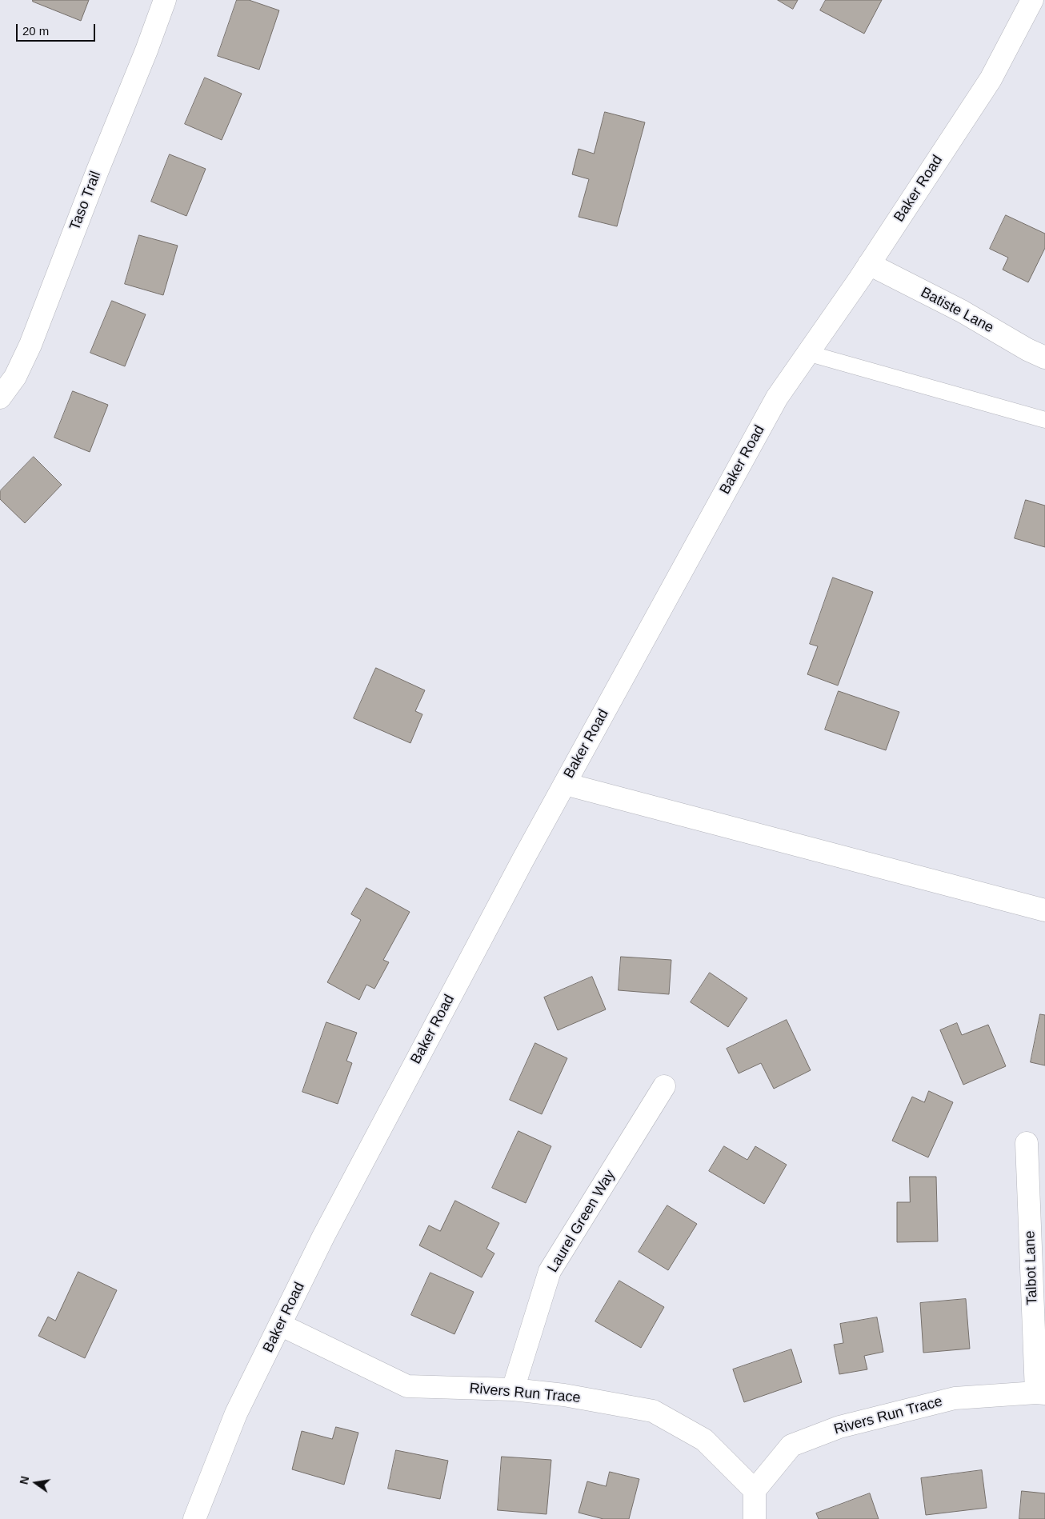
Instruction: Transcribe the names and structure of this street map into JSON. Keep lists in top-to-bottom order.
{
  "streets": {
    "street": [
      "Baker Road",
      "Taso Trail",
      "Batiste Lane",
      "Laurel Green Way",
      "Talbot Lane",
      "Rivers Run Trace"
    ]
  },
  "crossings": [
    ["Baker Road", "Batiste Lane"],
    ["Baker Road", "Rivers Run Trace"],
    ["Laurel Green Way", "Rivers Run Trace"],
    ["Talbot Lane", "Rivers Run Trace"]
  ],
  "scale_bar": "20 m",
  "north": "left"
}
